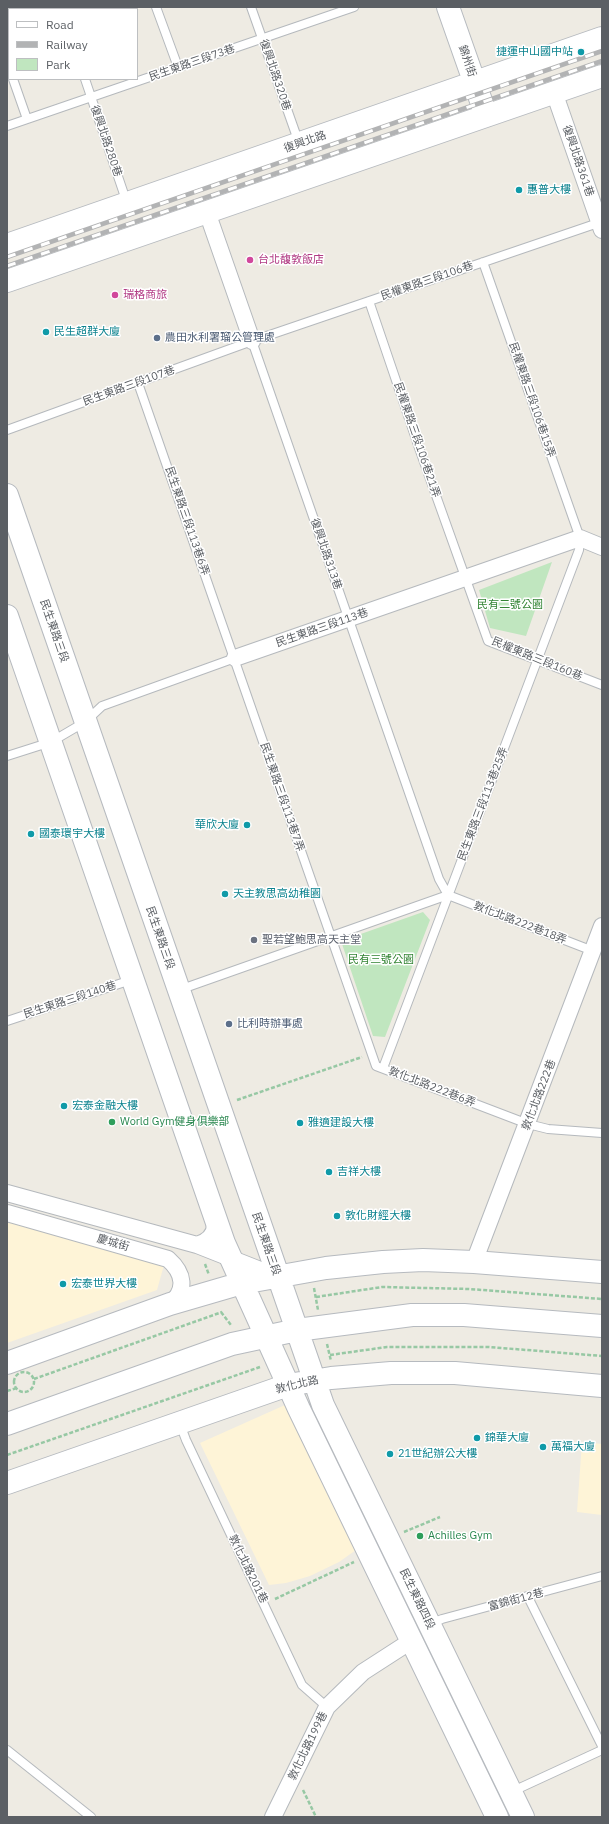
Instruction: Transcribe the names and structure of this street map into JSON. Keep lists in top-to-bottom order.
{
  "streets": {
    "main road": [
      "錦州街",
      "復興北路",
      "民生東路三段",
      "敦化北路",
      "民生東路四段"
    ],
    "street": [
      "復興北路361巷",
      "復興北路313巷",
      "民生東路三段113巷",
      "敦化北路222巷",
      "慶城街",
      "敦化北路199巷"
    ],
    "lane": [
      "民生東路三段73巷",
      "復興北路320巷",
      "復興北路280巷",
      "民權東路三段106巷",
      "民生東路三段107巷",
      "民權東路三段106巷15弄",
      "民權東路三段106巷21弄",
      "民生東路三段113巷6弄",
      "民權東路三段160巷",
      "民生東路三段113巷7弄",
      "民生東路三段113巷25弄",
      "敦化北路222巷18弄",
      "民生東路三段140巷",
      "敦化北路222巷6弄",
      "敦化北路201巷",
      "富錦街12巷"
    ]
  },
  "crossings": [
    ["錦州街", "復興北路"],
    ["民生東路三段73巷", "復興北路320巷"],
    ["民生東路三段73巷", "復興北路280巷"],
    ["復興北路320巷", "復興北路"],
    ["復興北路280巷", "復興北路"],
    ["復興北路361巷", "民權東路三段106巷"],
    ["民權東路三段106巷", "民生東路三段107巷"],
    ["民權東路三段106巷", "民權東路三段106巷15弄"],
    ["民權東路三段106巷", "民權東路三段106巷21弄"],
    ["民權東路三段106巷", "復興北路313巷"],
    ["民生東路三段107巷", "民生東路三段113巷6弄"],
    ["民生東路三段107巷", "復興北路313巷"],
    ["民權東路三段106巷15弄", "民生東路三段113巷"],
    ["民權東路三段106巷15弄", "民生東路三段113巷25弄"],
    ["民權東路三段106巷21弄", "民生東路三段113巷"],
    ["民權東路三段106巷21弄", "民權東路三段160巷"],
    ["民生東路三段113巷6弄", "民生東路三段113巷"],
    ["民生東路三段113巷6弄", "民生東路三段113巷7弄"],
    ["復興北路313巷", "民生東路三段113巷"],
    ["復興北路313巷", "民生東路三段113巷25弄"],
    ["復興北路313巷", "敦化北路222巷18弄"],
    ["民生東路三段113巷", "民生東路三段"],
    ["民生東路三段113巷", "民權東路三段160巷"],
    ["民生東路三段113巷", "民生東路三段113巷7弄"],
    ["民生東路三段113巷", "民生東路三段113巷25弄"],
    ["民生東路三段", "慶城街"],
    ["民生東路三段", "敦化北路"],
    ["民生東路三段", "民生東路四段"],
    ["民權東路三段160巷", "民生東路三段113巷25弄"],
    ["民生東路三段113巷7弄", "敦化北路222巷6弄"],
    ["民生東路三段113巷25弄", "敦化北路222巷18弄"],
    ["民生東路三段113巷25弄", "敦化北路222巷6弄"],
    ["敦化北路222巷18弄", "敦化北路222巷"],
    ["敦化北路222巷6弄", "敦化北路222巷"],
    ["敦化北路", "敦化北路201巷"],
    ["敦化北路", "民生東路四段"],
    ["敦化北路201巷", "敦化北路199巷"],
    ["民生東路四段", "富錦街12巷"]
  ],
  "parks": ["民有二號公園", "民有三號公園"],
  "places": [
    "捷運中山國中站",
    "惠普大樓",
    "台北馥敦飯店",
    "瑞格商旅",
    "民生超群大廈",
    "農田水利署瑠公管理處",
    "華欣大廈",
    "國泰環宇大樓",
    "天主教思高幼稚園",
    "聖若望鮑思高天主堂",
    "比利時辦事處",
    "宏泰金融大樓",
    "World Gym健身俱樂部",
    "雅適建設大樓",
    "吉祥大樓",
    "敦化財經大樓",
    "宏泰世界大樓",
    "錦華大廈",
    "萬福大廈",
    "21世紀辦公大樓",
    "Achilles Gym"
  ],
  "legend": ["Road", "Railway", "Park"]
}
